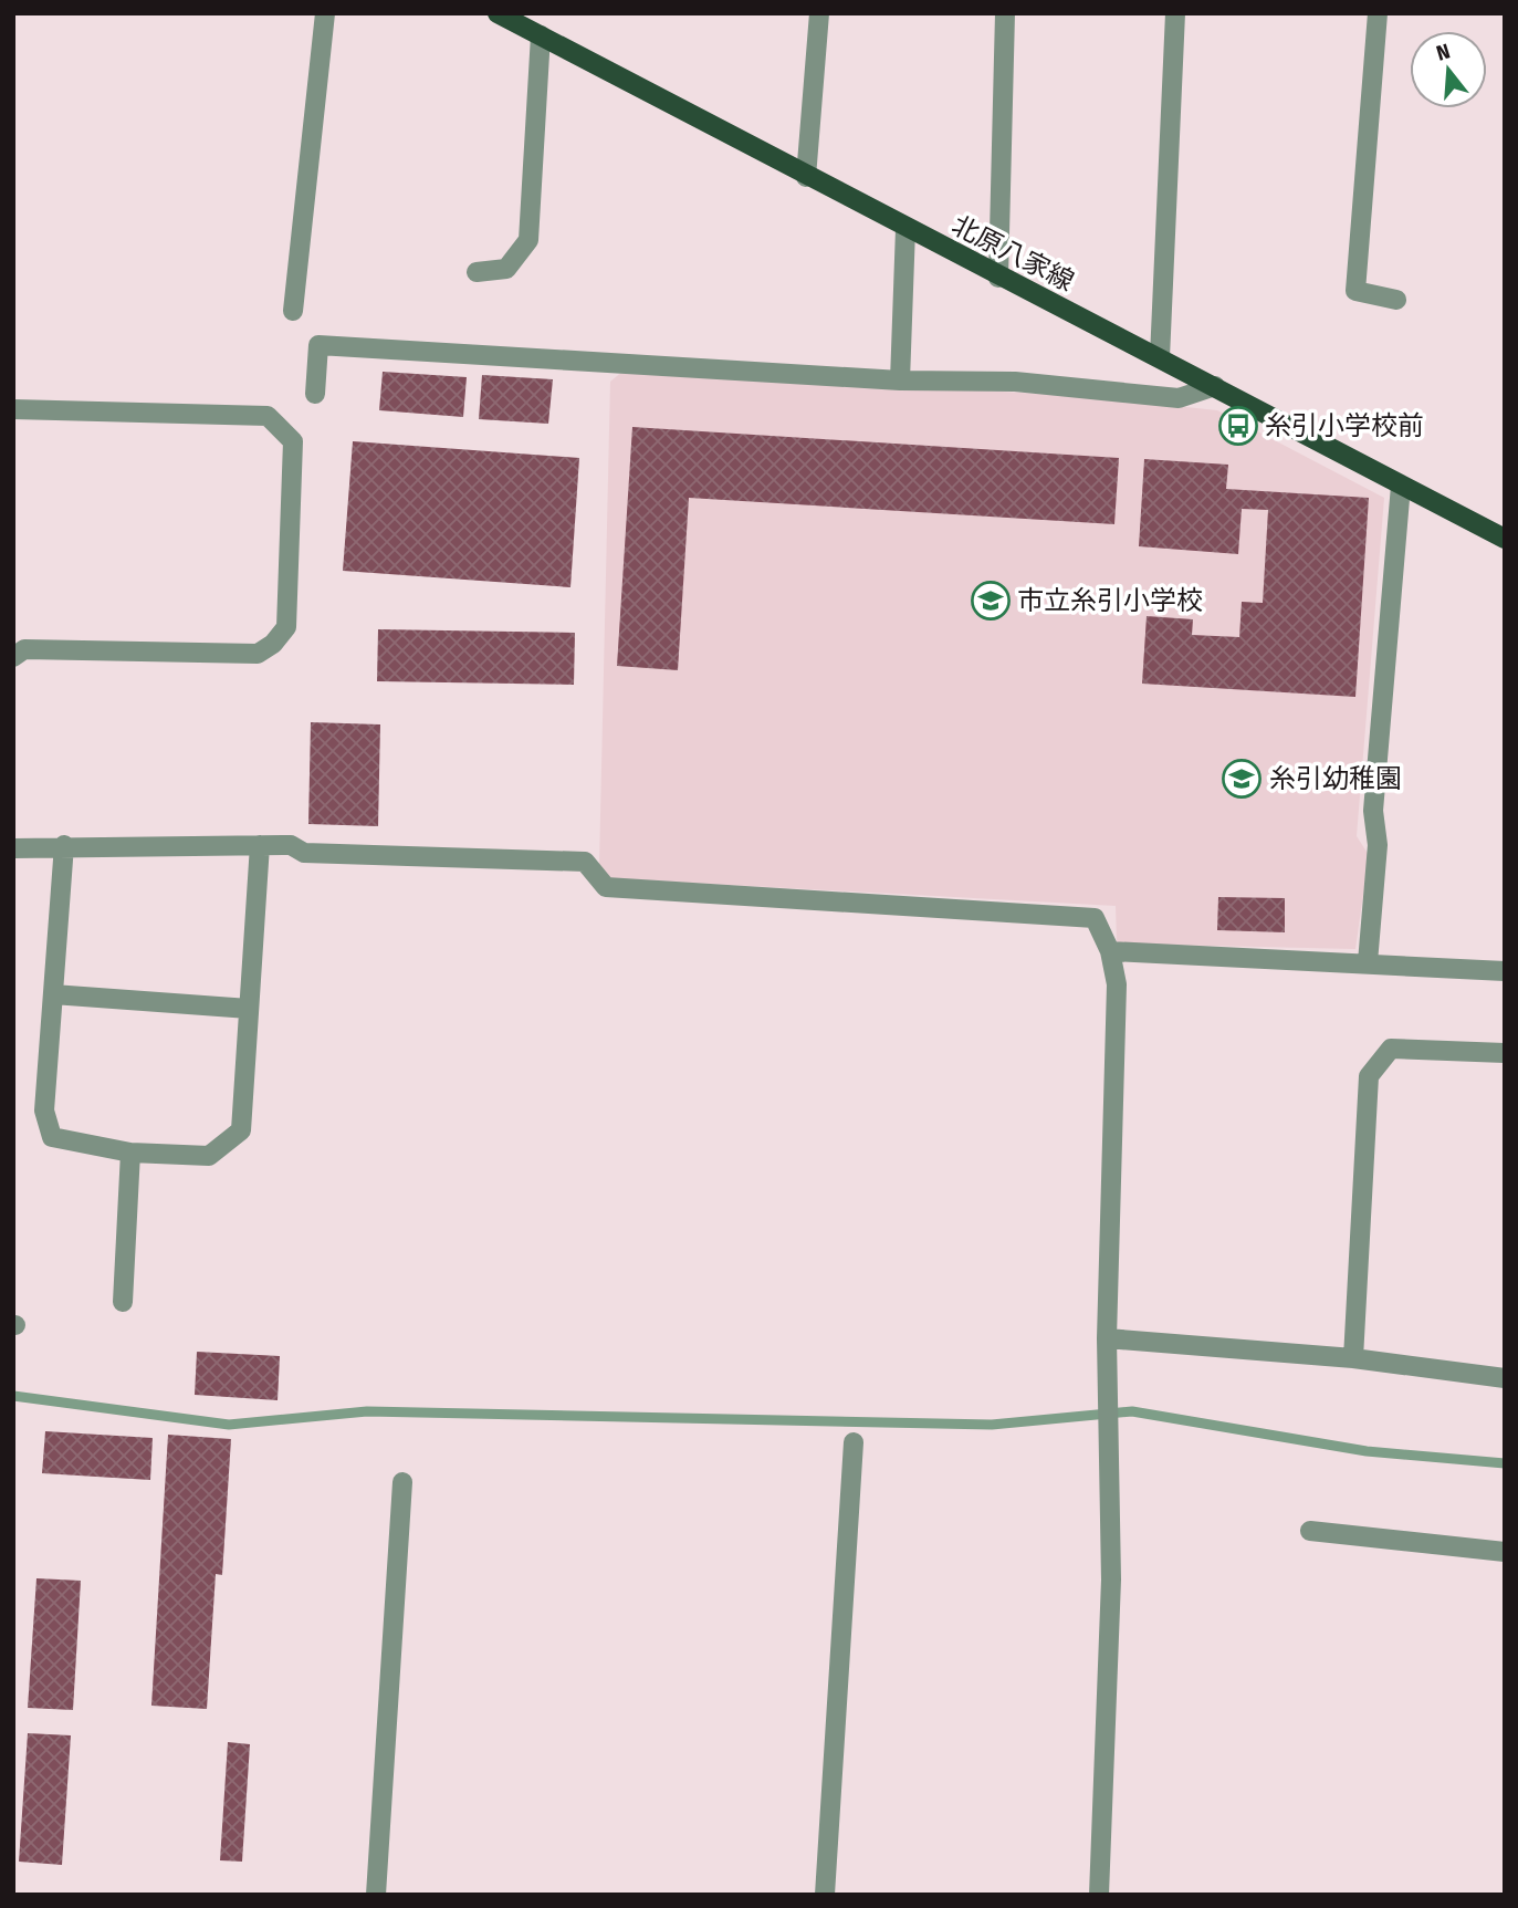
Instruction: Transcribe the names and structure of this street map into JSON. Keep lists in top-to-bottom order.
{
  "streets": {
    "main road": ["北原八家線"]
  },
  "places": {
    "bus stop": ["糸引小学校前"],
    "school or university": ["市立糸引小学校", "糸引幼稚園"]
  },
  "north": "top"
}
